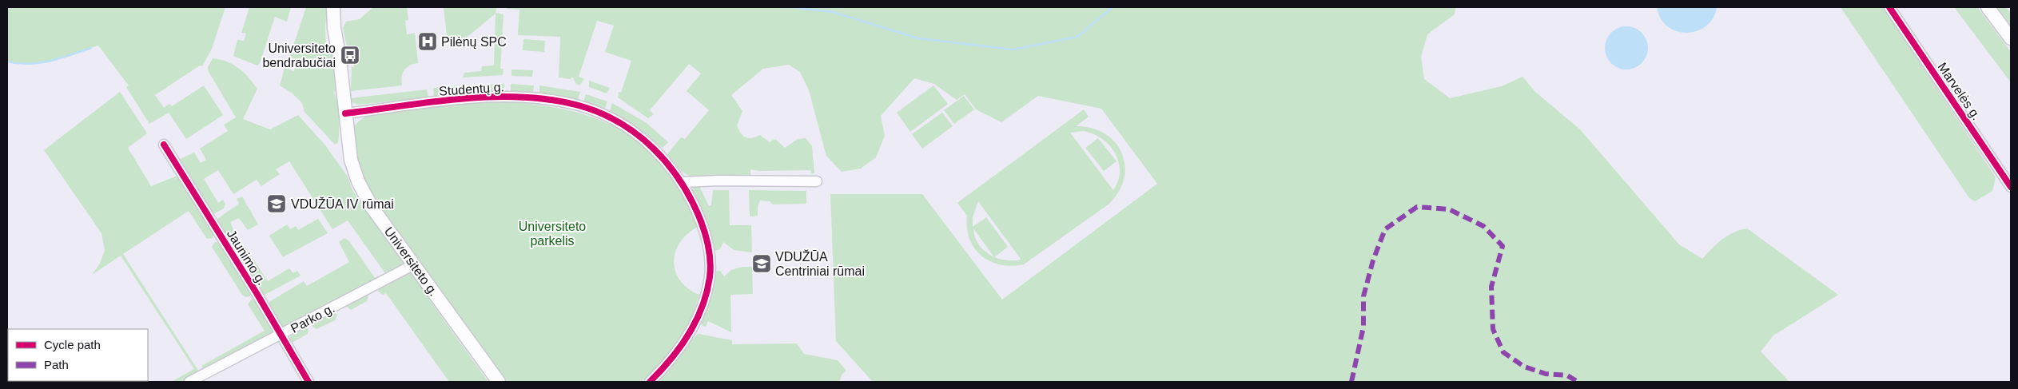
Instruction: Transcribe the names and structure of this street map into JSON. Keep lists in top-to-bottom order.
{
  "streets": {
    "main road": ["Universiteto g."],
    "street": [
      "Studentų g.",
      "Marvelės g.",
      "Jaunimo g.",
      "Parko g."
    ]
  },
  "crossings": [
    ["Studentų g.", "Universiteto g."],
    ["Jaunimo g.", "Parko g."],
    ["Universiteto g.", "Parko g."]
  ],
  "parks": ["Universiteto parkelis"],
  "places": {
    "hospital": ["Pilėnų SPC"],
    "bus stop": ["Universiteto bendrabučiai"],
    "school or university": ["VDUŽŪA IV rūmai", "VDUŽŪA Centriniai rūmai"]
  },
  "legend": ["Cycle path", "Path"]
}
